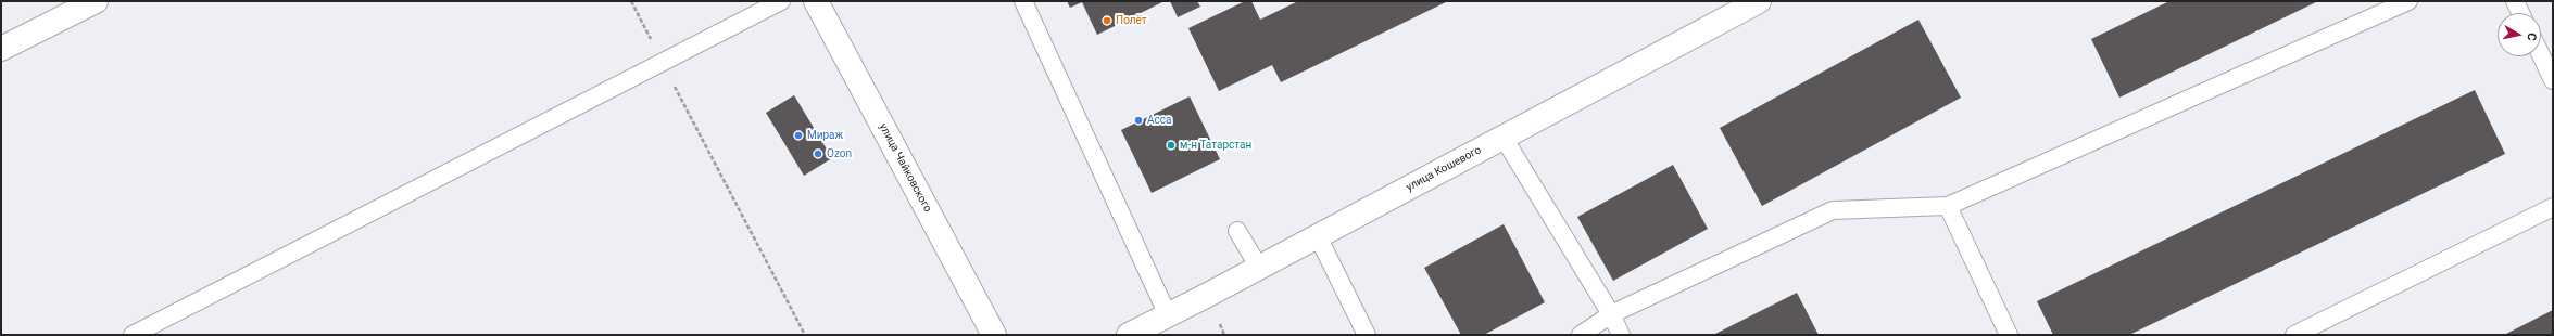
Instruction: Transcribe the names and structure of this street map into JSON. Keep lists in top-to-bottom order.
{
  "streets": {
    "street": ["улица Чайковского", "улица Кошевого"]
  },
  "places": [
    "Полёт",
    "Acca",
    "Мираж",
    "м-н Татарстан",
    "Ozon"
  ],
  "north": "right"
}
